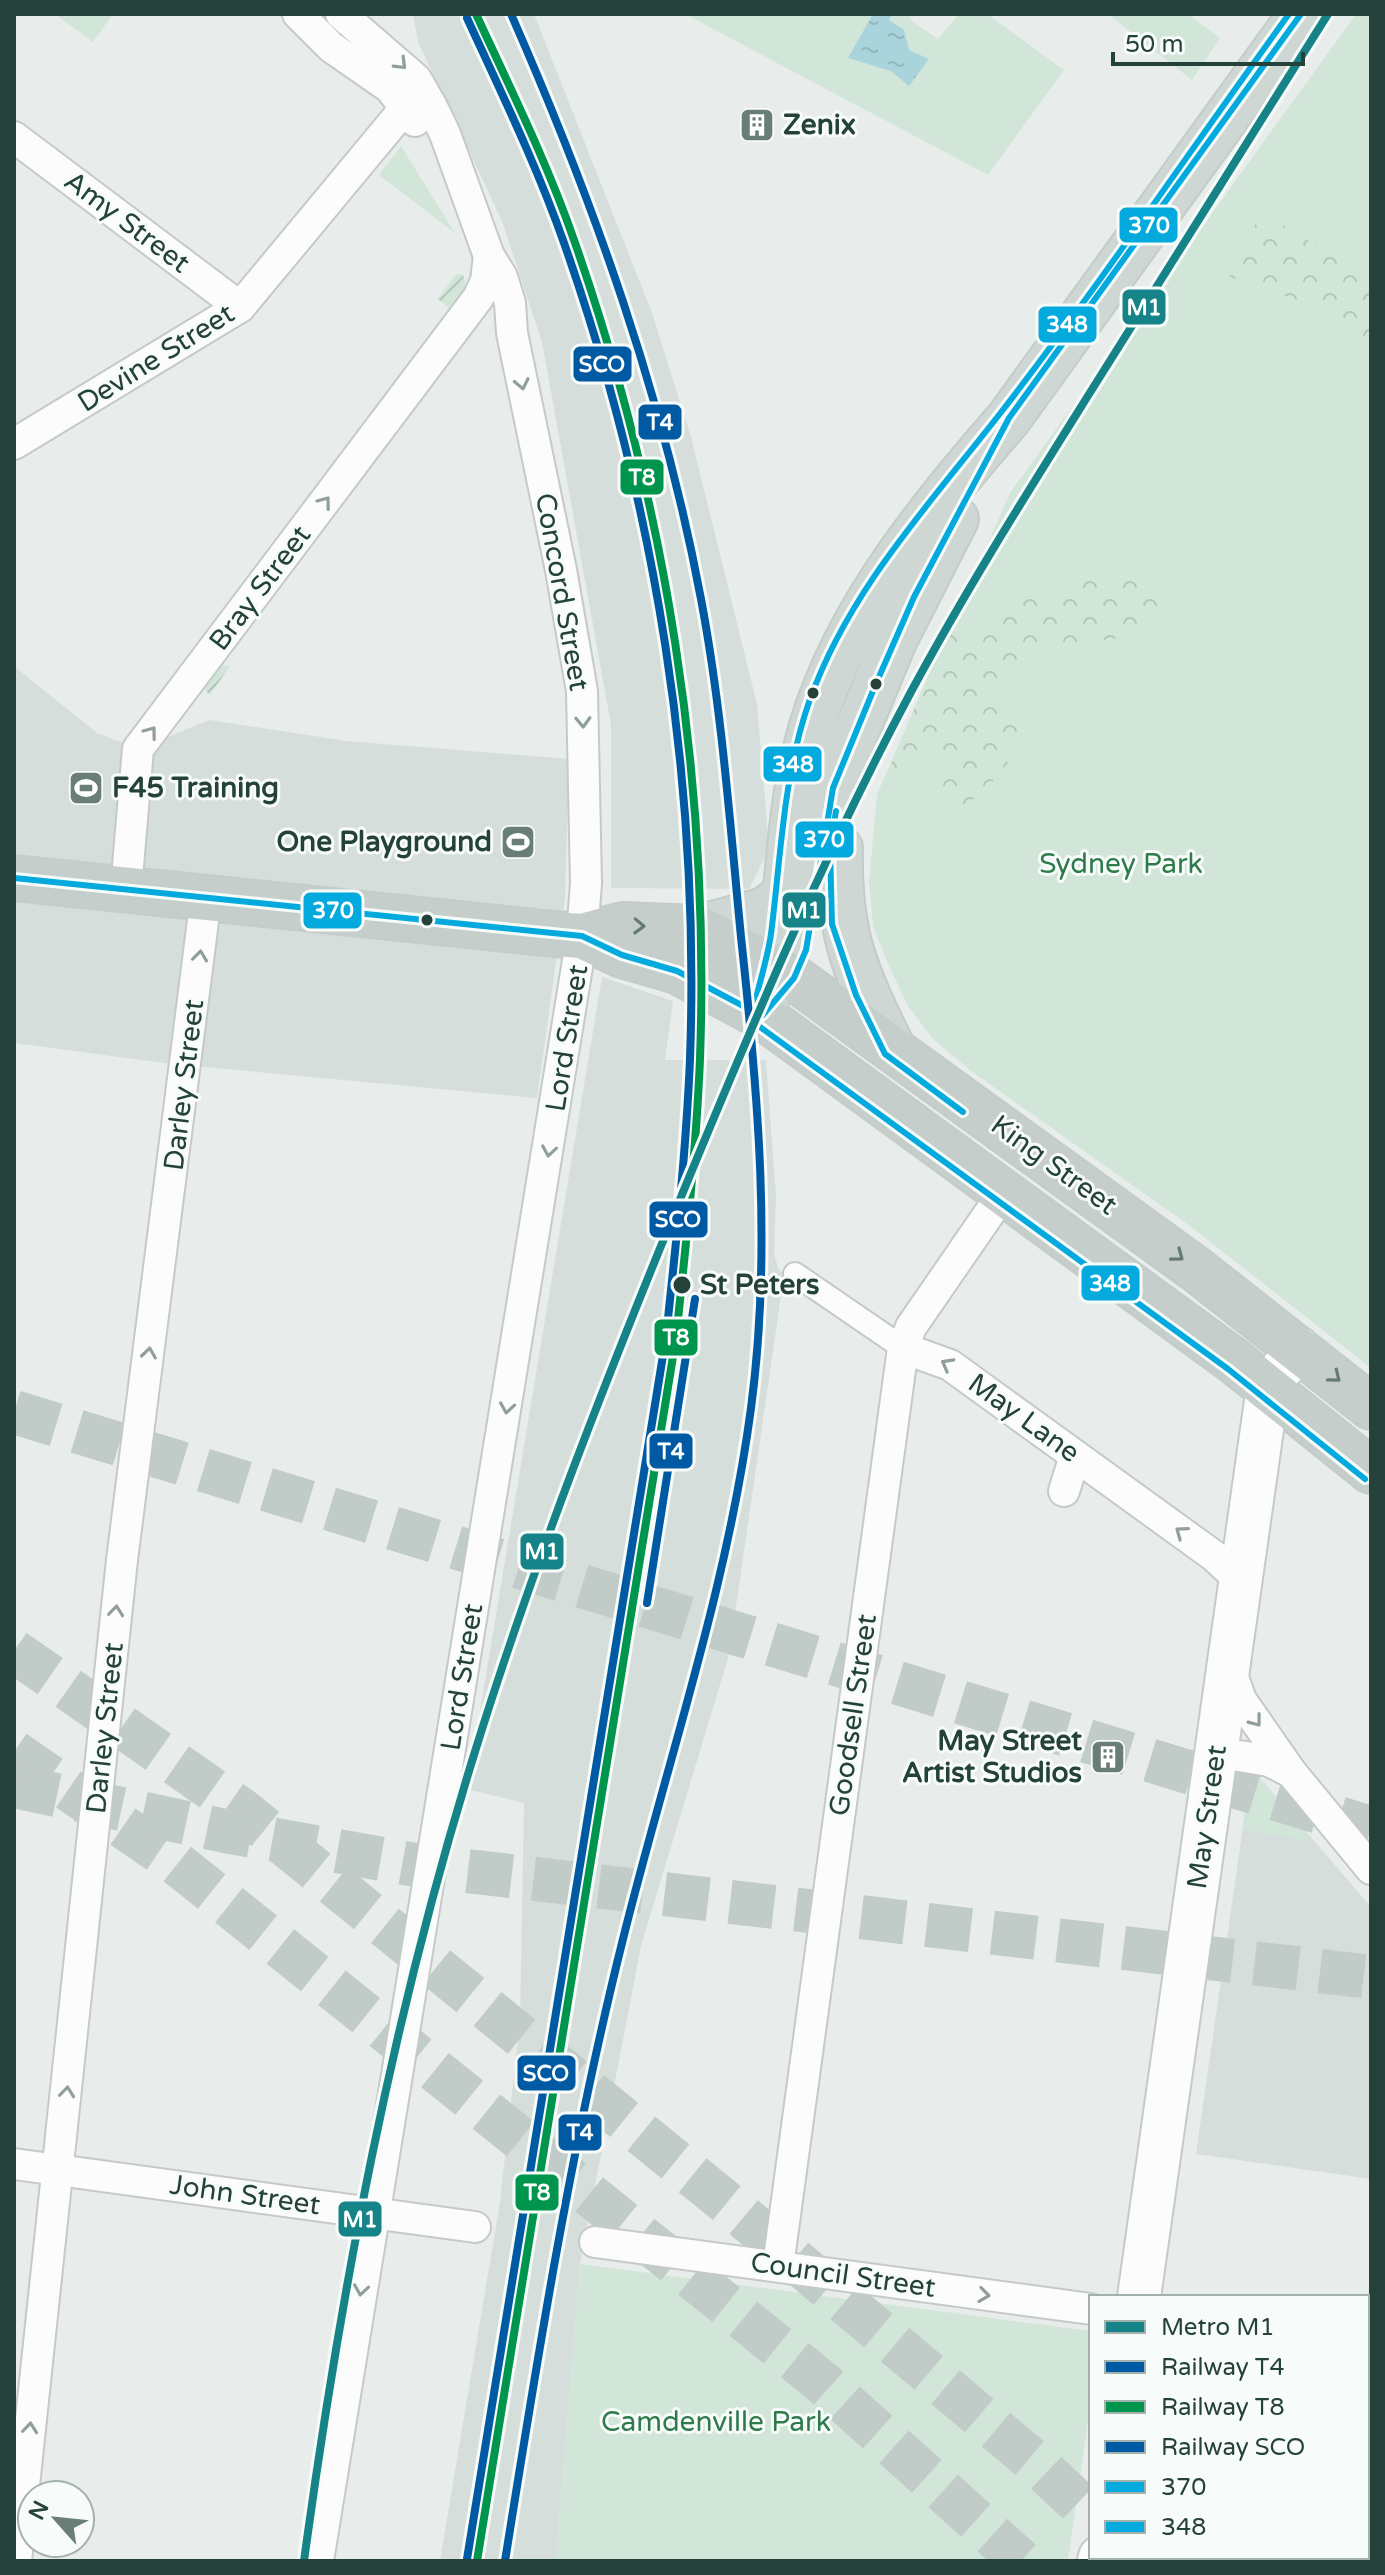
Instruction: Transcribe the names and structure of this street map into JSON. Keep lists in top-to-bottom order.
{
  "streets": {
    "highway": ["King Street"],
    "main road": ["May Street"],
    "street": [
      "Amy Street",
      "Devine Street",
      "Bray Street",
      "Concord Street",
      "Lord Street",
      "Darley Street",
      "May Lane",
      "Goodsell Street",
      "John Street",
      "Council Street"
    ]
  },
  "crossings": [
    ["Amy Street", "Devine Street"],
    ["Bray Street", "Concord Street"],
    ["Bray Street", "King Street"],
    ["Concord Street", "Lord Street"],
    ["Concord Street", "King Street"],
    ["Lord Street", "King Street"],
    ["Lord Street", "John Street"],
    ["Darley Street", "King Street"],
    ["Darley Street", "John Street"],
    ["King Street", "Goodsell Street"],
    ["King Street", "May Street"],
    ["May Lane", "Goodsell Street"],
    ["May Lane", "May Street"],
    ["Goodsell Street", "Council Street"]
  ],
  "one_way": [
    "Bray Street",
    "Concord Street",
    "Lord Street",
    "Darley Street",
    "May Lane",
    "Council Street"
  ],
  "parks": ["Sydney Park", "Camdenville Park"],
  "places": {
    "building": ["Zenix", "May Street Artist Studios"],
    "sports": ["F45 Training", "One Playground"],
    "other": ["St Peters"]
  },
  "lines": [
    "metro line M1",
    "rail line T4",
    "rail line T8",
    "transit line 370",
    "transit line 348",
    "rail line SCO"
  ],
  "legend": [
    "Metro M1",
    "Railway T4",
    "Railway T8",
    "Railway SCO",
    "370",
    "348"
  ],
  "scale_bar": "50 m",
  "north": "top left"
}
